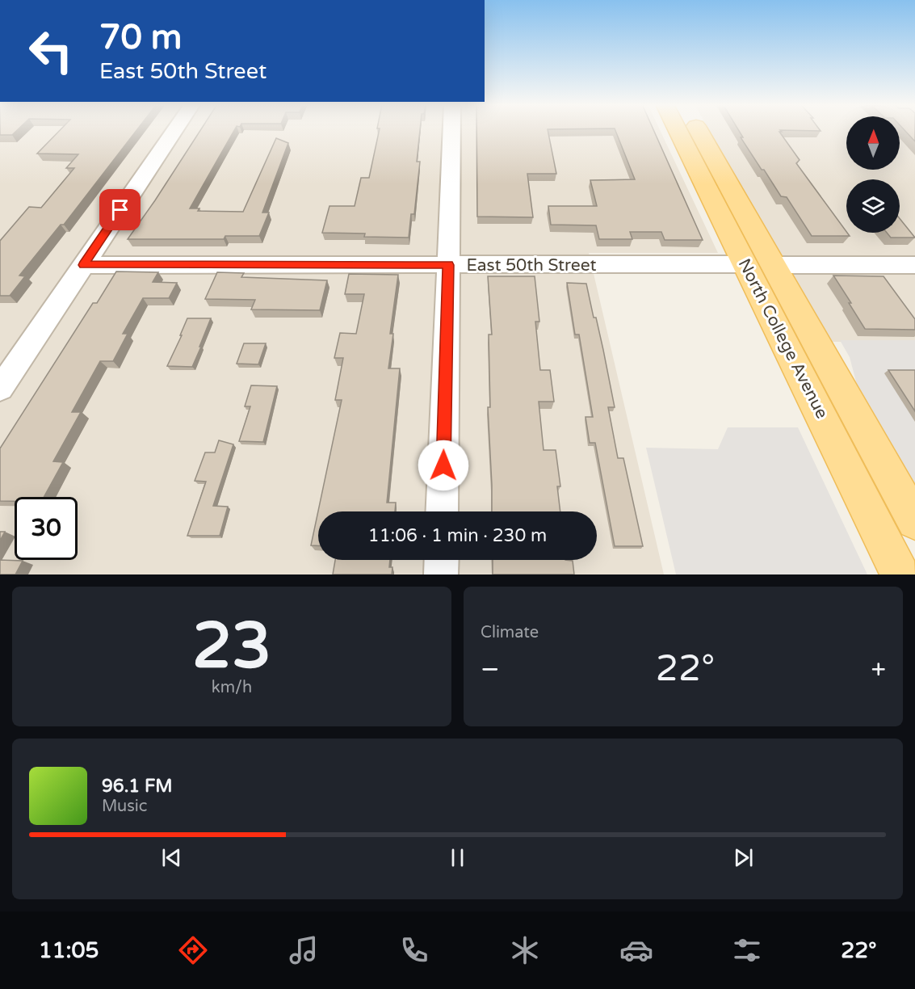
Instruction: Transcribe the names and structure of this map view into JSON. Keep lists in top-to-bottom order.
{
  "streets": {
    "main road": ["North College Avenue"],
    "street": ["East 50th Street"]
  },
  "crossings": [
    ["East 50th Street", "North College Avenue"]
  ],
  "north": "top",
  "page": {
    "turn": ["70 m", "East 50th Street"],
    "limit": "30",
    "trip": "11:06 · 1 min · 230 m",
    "tile": [
      ["23", "km/h"],
      "Climate"
    ],
    "heat": ["−", "22°", "+"],
    "song": ["96.1 FM", "Music"],
    "tabs": ["11:05", "22°"]
  }
}
